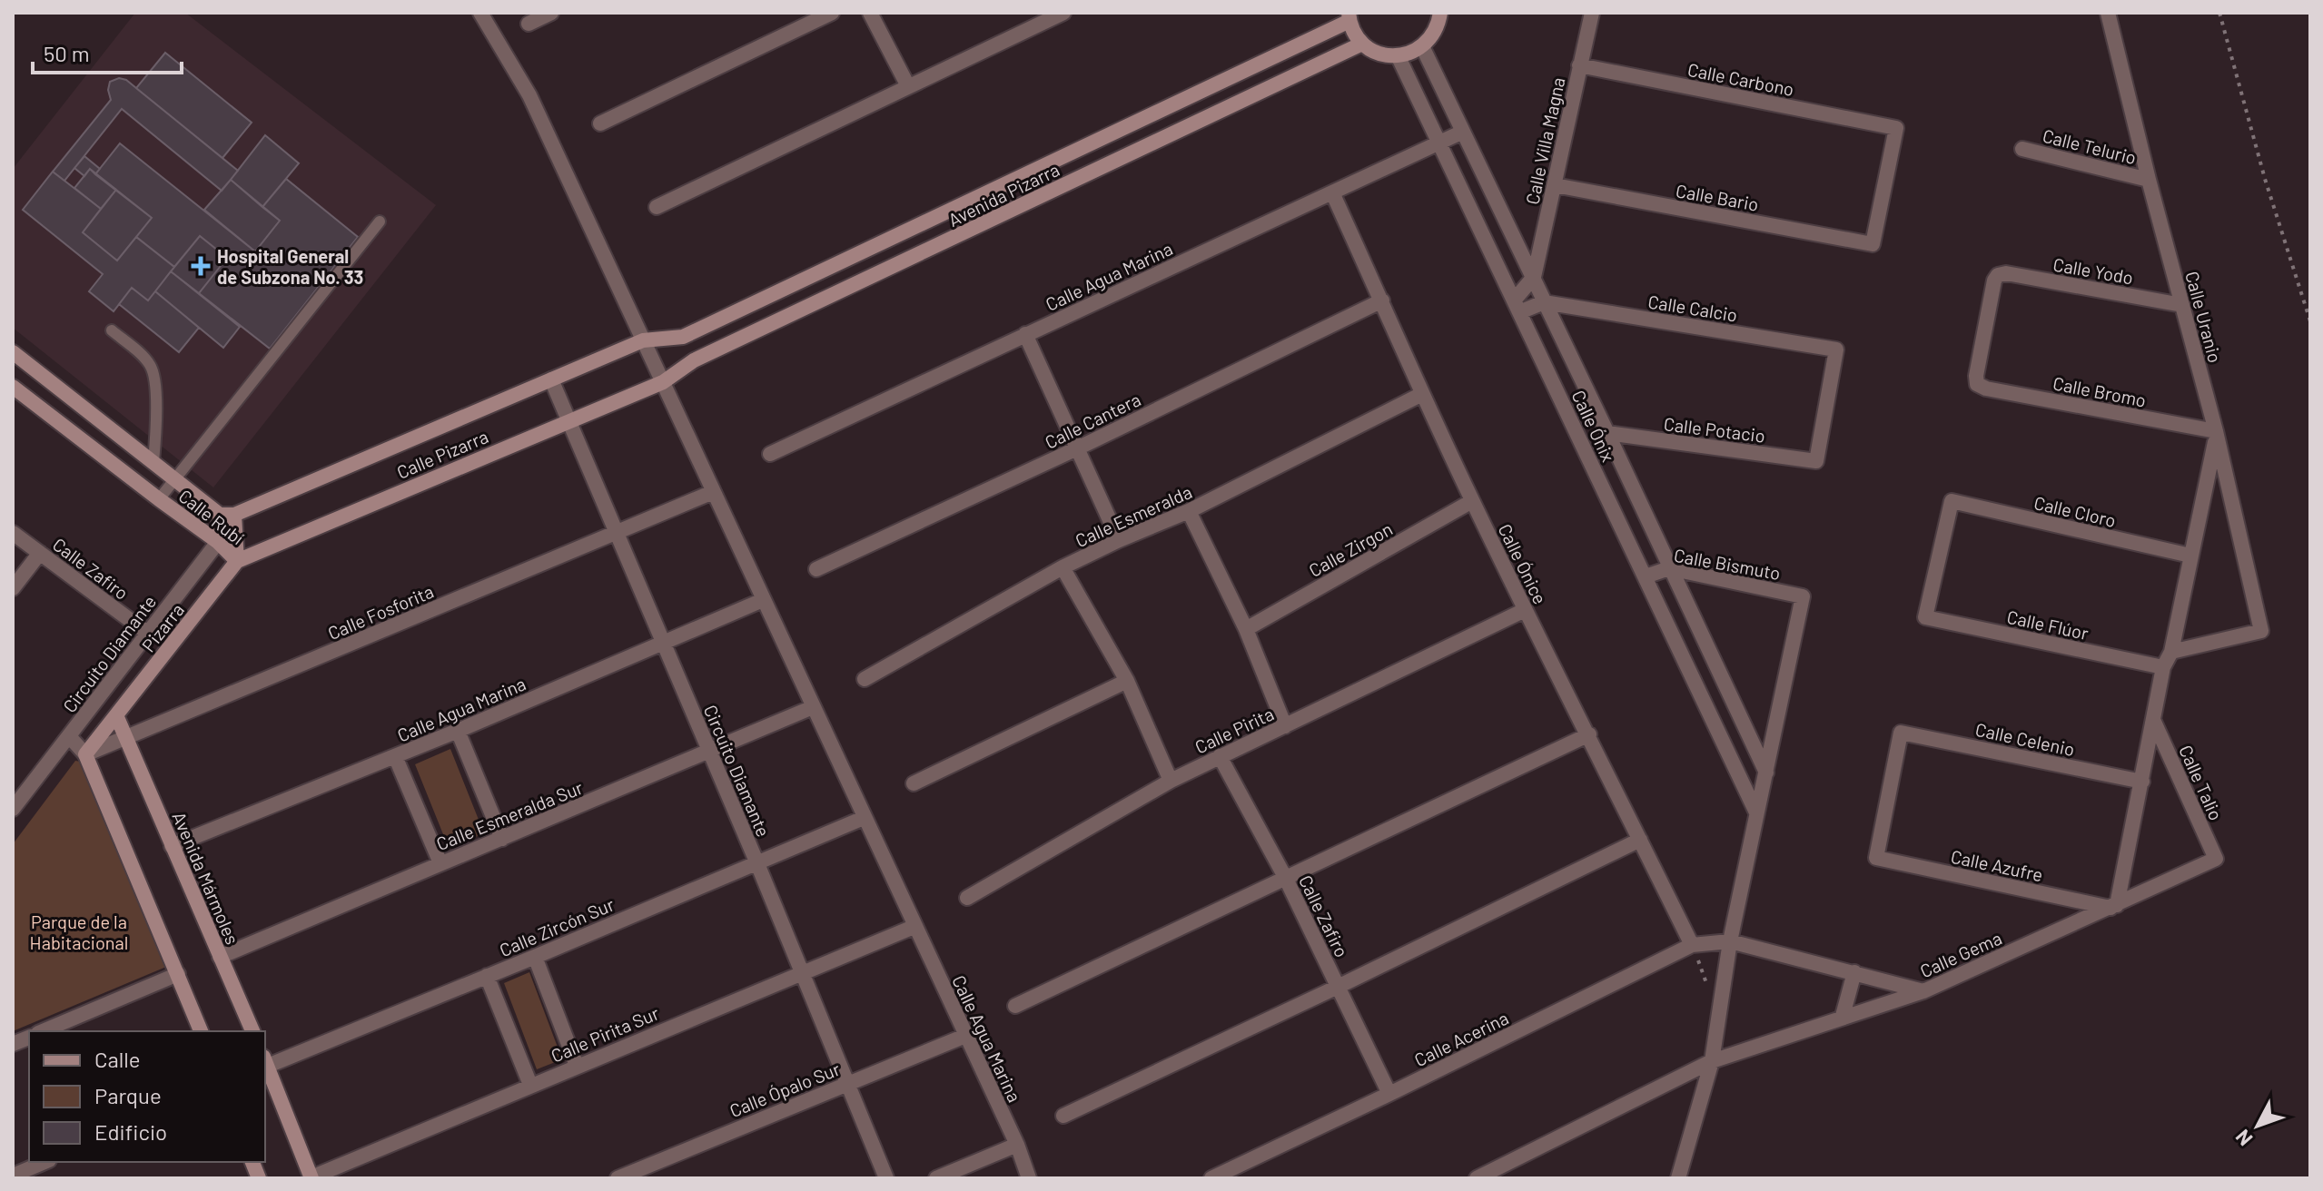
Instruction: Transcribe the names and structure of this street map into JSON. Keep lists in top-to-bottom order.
{
  "streets": {
    "street": [
      "Calle Carbono",
      "Calle Villa Magna",
      "Calle Telurio",
      "Avenida Pizarra",
      "Calle Bario",
      "Calle Yodo",
      "Calle Agua Marina",
      "Calle Calcio",
      "Calle Uranio",
      "Calle Bromo",
      "Calle Cantera",
      "Calle Ónix",
      "Calle Potacio",
      "Calle Pizarra",
      "Calle Cloro",
      "Calle Esmeralda",
      "Calle Rubí",
      "Calle Zirgon",
      "Calle Ónice",
      "Calle Bismuto",
      "Calle Zafiro",
      "Calle Fosforita",
      "Calle Flúor",
      "Pizarra",
      "Circuito Diamante",
      "Calle Pirita",
      "Calle Celenio",
      "Calle Talio",
      "Calle Esmeralda Sur",
      "Calle Azufre",
      "Avenida Mármoles",
      "Calle Zircón Sur",
      "Calle Gema",
      "Calle Pirita Sur",
      "Calle Acerina",
      "Calle Ópalo Sur"
    ]
  },
  "crossings": [
    ["Calle Carbono", "Calle Villa Magna"],
    ["Calle Carbono", "Calle Bario"],
    ["Calle Villa Magna", "Calle Bario"],
    ["Calle Villa Magna", "Calle Ónix"],
    ["Calle Telurio", "Calle Uranio"],
    ["Avenida Pizarra", "Calle Agua Marina"],
    ["Avenida Pizarra", "Calle Pizarra"],
    ["Calle Yodo", "Calle Uranio"],
    ["Calle Yodo", "Calle Bromo"],
    ["Calle Agua Marina", "Calle Ónix"],
    ["Calle Agua Marina", "Calle Pizarra"],
    ["Calle Agua Marina", "Calle Ónice"],
    ["Calle Agua Marina", "Calle Fosforita"],
    ["Calle Agua Marina", "Circuito Diamante"],
    ["Calle Agua Marina", "Calle Esmeralda Sur"],
    ["Calle Agua Marina", "Avenida Mármoles"],
    ["Calle Agua Marina", "Calle Zircón Sur"],
    ["Calle Agua Marina", "Calle Pirita Sur"],
    ["Calle Agua Marina", "Calle Ópalo Sur"],
    ["Calle Calcio", "Calle Ónix"],
    ["Calle Calcio", "Calle Potacio"],
    ["Calle Uranio", "Calle Bromo"],
    ["Calle Cantera", "Calle Ónice"],
    ["Calle Ónix", "Calle Potacio"],
    ["Calle Ónix", "Calle Bismuto"],
    ["Calle Pizarra", "Calle Rubí"],
    ["Calle Pizarra", "Pizarra"],
    ["Calle Pizarra", "Circuito Diamante"],
    ["Calle Cloro", "Calle Flúor"],
    ["Calle Esmeralda", "Calle Ónice"],
    ["Calle Rubí", "Pizarra"],
    ["Calle Rubí", "Circuito Diamante"],
    ["Calle Zirgon", "Calle Ónice"],
    ["Calle Ónice", "Calle Pirita"],
    ["Calle Ónice", "Calle Acerina"],
    ["Calle Zafiro", "Circuito Diamante"],
    ["Calle Zafiro", "Calle Pirita"],
    ["Calle Zafiro", "Calle Acerina"],
    ["Calle Fosforita", "Pizarra"],
    ["Calle Fosforita", "Circuito Diamante"],
    ["Calle Fosforita", "Avenida Mármoles"],
    ["Circuito Diamante", "Calle Esmeralda Sur"],
    ["Circuito Diamante", "Calle Zircón Sur"],
    ["Circuito Diamante", "Calle Pirita Sur"],
    ["Circuito Diamante", "Calle Ópalo Sur"],
    ["Calle Celenio", "Calle Azufre"],
    ["Calle Talio", "Calle Gema"],
    ["Calle Esmeralda Sur", "Avenida Mármoles"],
    ["Calle Azufre", "Calle Gema"],
    ["Calle Gema", "Calle Acerina"]
  ],
  "parks": ["Parque de la Habitacional"],
  "places": {
    "health": ["Hospital General de Subzona No. 33"]
  },
  "legend": ["Calle", "Parque", "Edificio"],
  "scale_bar": "50 m",
  "north": "bottom left"
}
